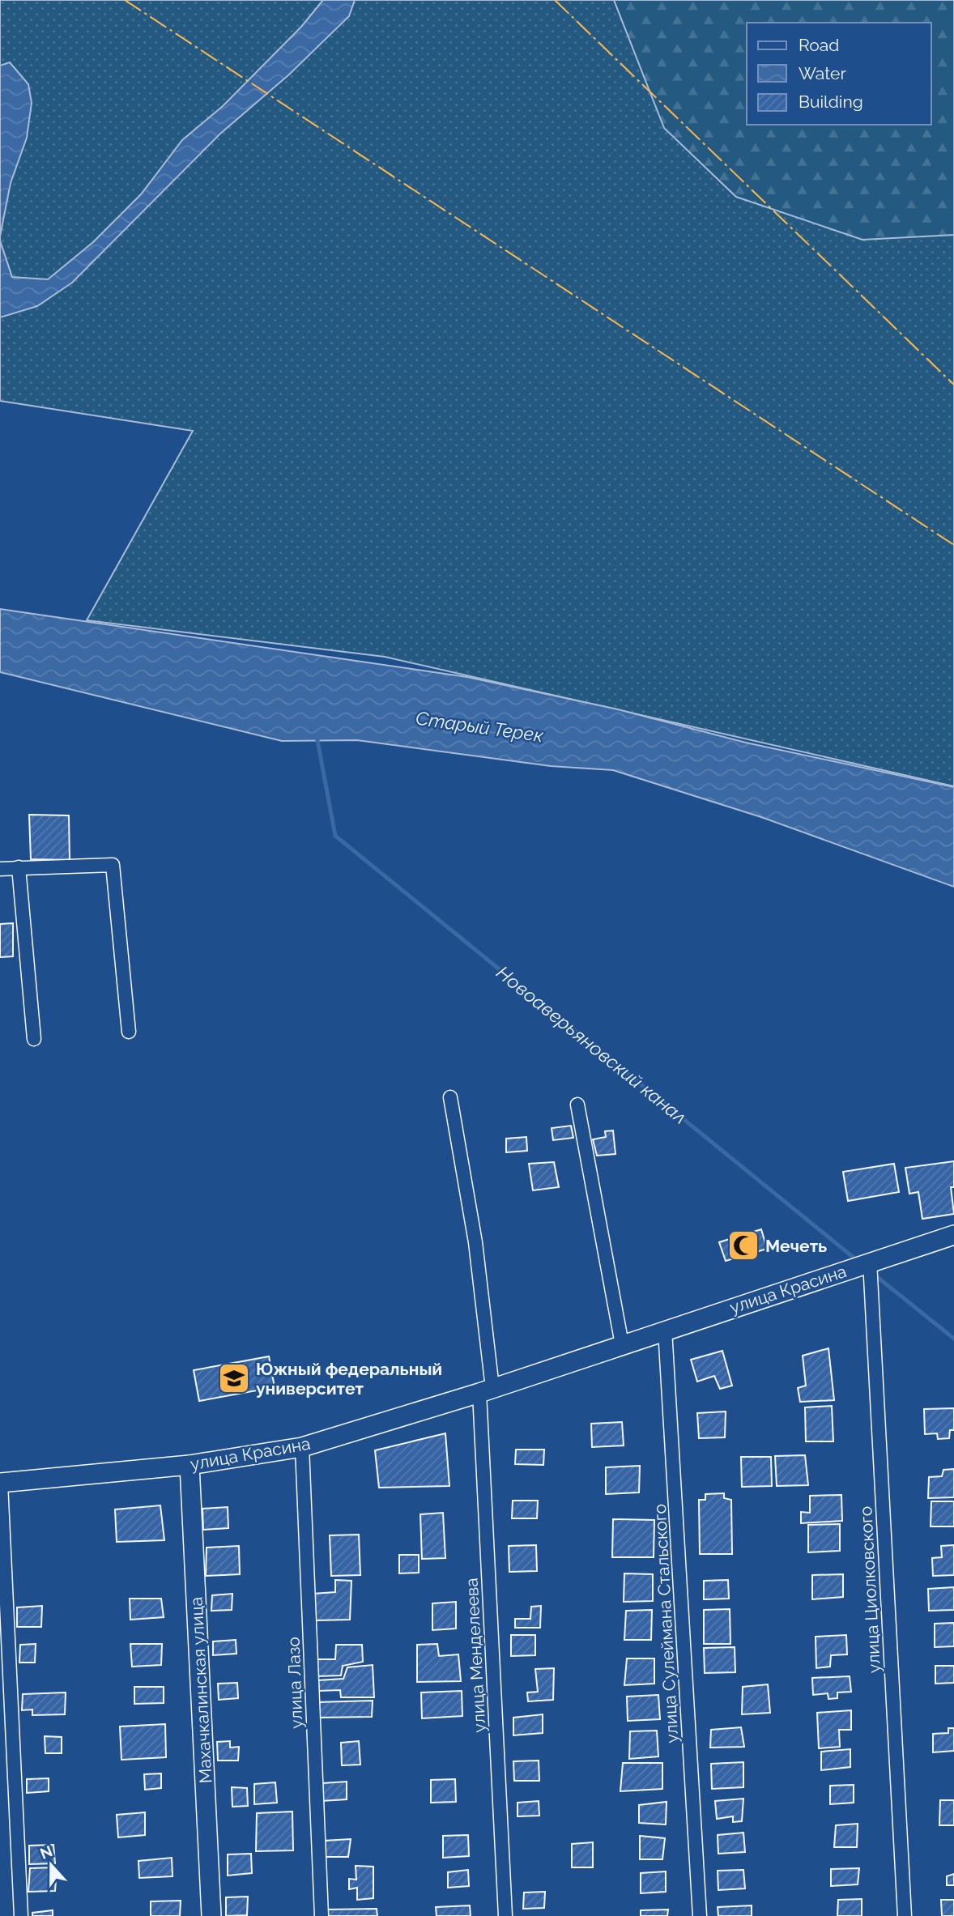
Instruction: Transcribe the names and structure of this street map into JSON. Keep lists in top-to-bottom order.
{
  "streets": {
    "street": [
      "улица Красина",
      "улица Циолковского",
      "улица Сулеймана Стальского",
      "улица Менделеева",
      "улица Лазо",
      "Махачкалинская улица"
    ]
  },
  "crossings": [
    ["улица Красина", "улица Циолковского"],
    ["улица Красина", "улица Сулеймана Стальского"],
    ["улица Красина", "улица Менделеева"],
    ["улица Красина", "улица Лазо"],
    ["улица Красина", "Махачкалинская улица"]
  ],
  "water": ["Старый Терек", "Новоаверьяновский канал"],
  "places": {
    "mosque": ["Мечеть"],
    "school or university": ["Южный федеральный университет"]
  },
  "legend": ["Road", "Water", "Building"],
  "north": "top"
}
